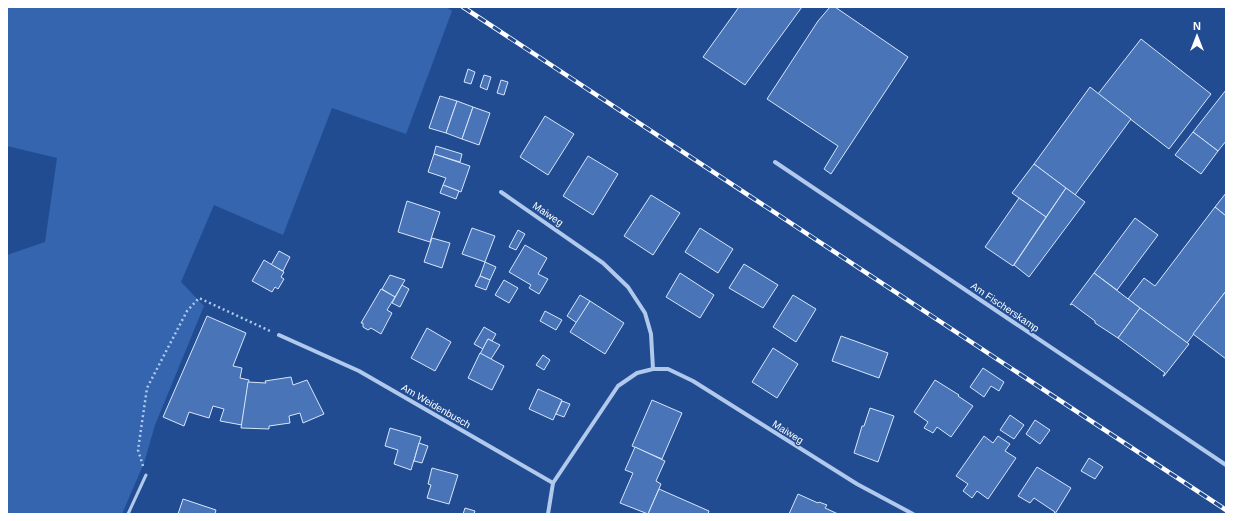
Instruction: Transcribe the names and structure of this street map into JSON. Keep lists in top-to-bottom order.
{
  "streets": {
    "street": ["Maiweg", "Am Fischerskamp", "Am Weidenbusch"]
  },
  "crossings": [
    ["Maiweg", "Am Weidenbusch"]
  ],
  "north": "top"
}
